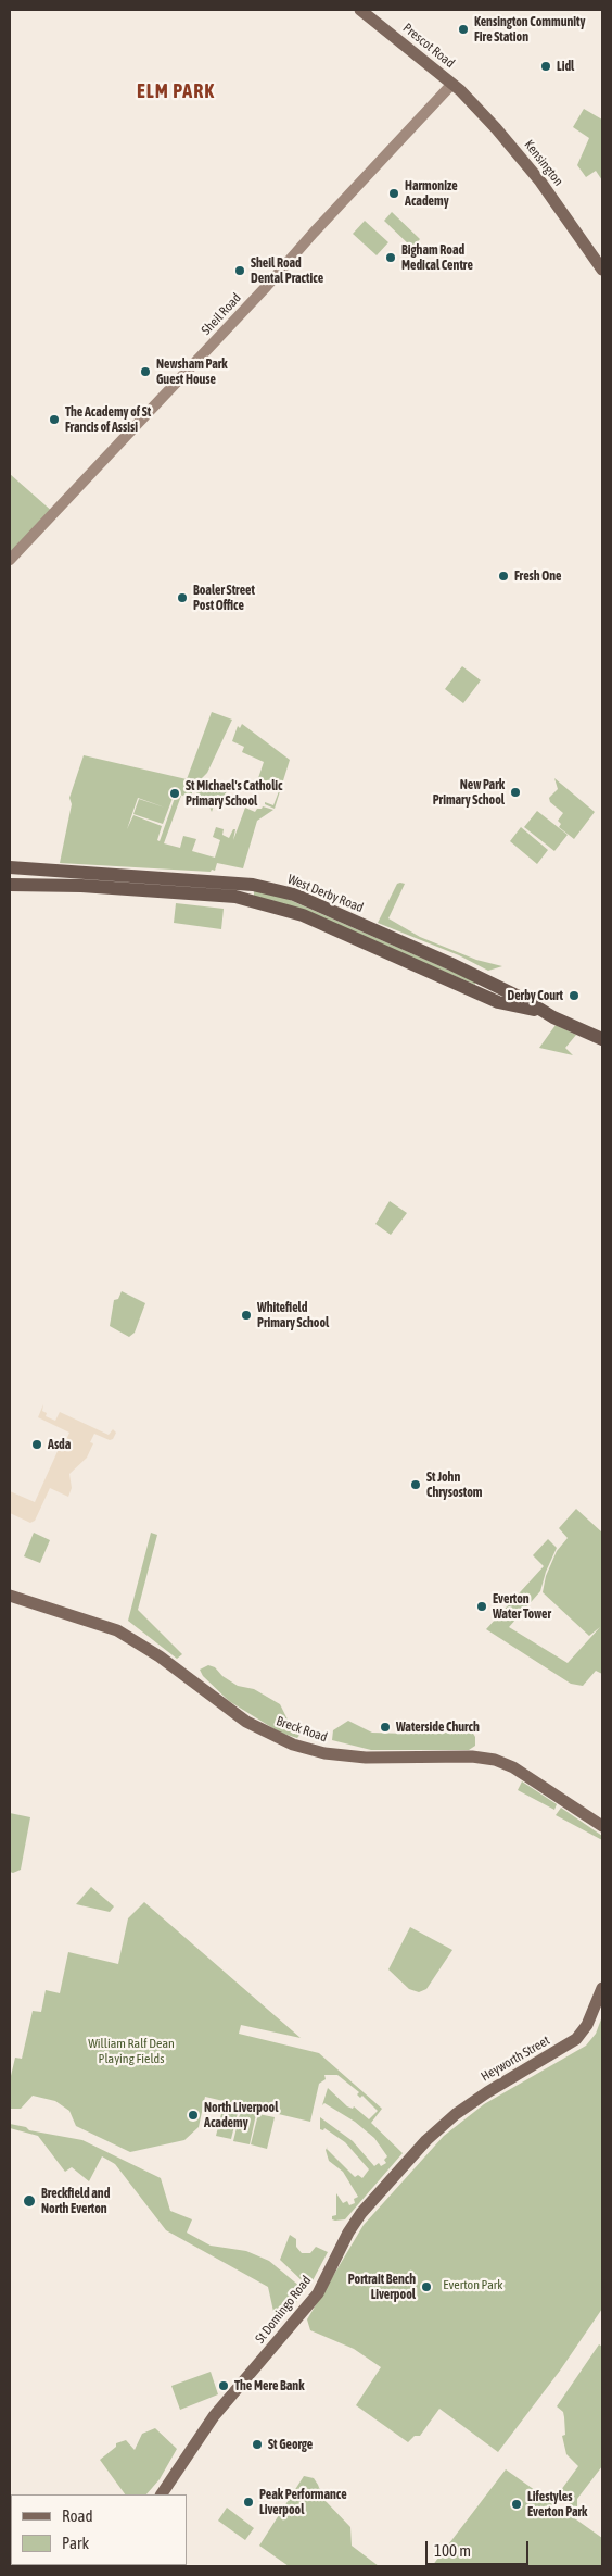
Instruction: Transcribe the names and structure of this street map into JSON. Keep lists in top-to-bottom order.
{
  "streets": {
    "highway": ["West Derby Road"],
    "main road": [
      "Prescot Road",
      "Kensington",
      "Sheil Road",
      "Breck Road",
      "Heyworth Street",
      "St Domingo Road"
    ]
  },
  "crossings": [
    ["Prescot Road", "Kensington"],
    ["Prescot Road", "Sheil Road"],
    ["Kensington", "Sheil Road"],
    ["Heyworth Street", "St Domingo Road"]
  ],
  "districts": ["ELM PARK"],
  "parks": ["William Ralf Dean Playing Fields", "Everton Park"],
  "places": [
    "Kensington Community Fire Station",
    "Lidl",
    "Harmonize Academy",
    "Bigham Road Medical Centre",
    "Sheil Road Dental Practice",
    "Newsham Park Guest House",
    "The Academy of St Francis of Assisi",
    "Fresh One",
    "Boaler Street Post Office",
    "New Park Primary School",
    "St Michael's Catholic Primary School",
    "Derby Court",
    "Whitefield Primary School",
    "Asda",
    "St John Chrysostom",
    "Everton Water Tower",
    "Waterside Church",
    "North Liverpool Academy",
    "Breckfield and North Everton",
    "Portrait Bench Liverpool",
    "The Mere Bank",
    "St George",
    "Peak Performance Liverpool",
    "Lifestyles Everton Park"
  ],
  "legend": ["Road", "Park"],
  "scale_bar": "100 m"
}
